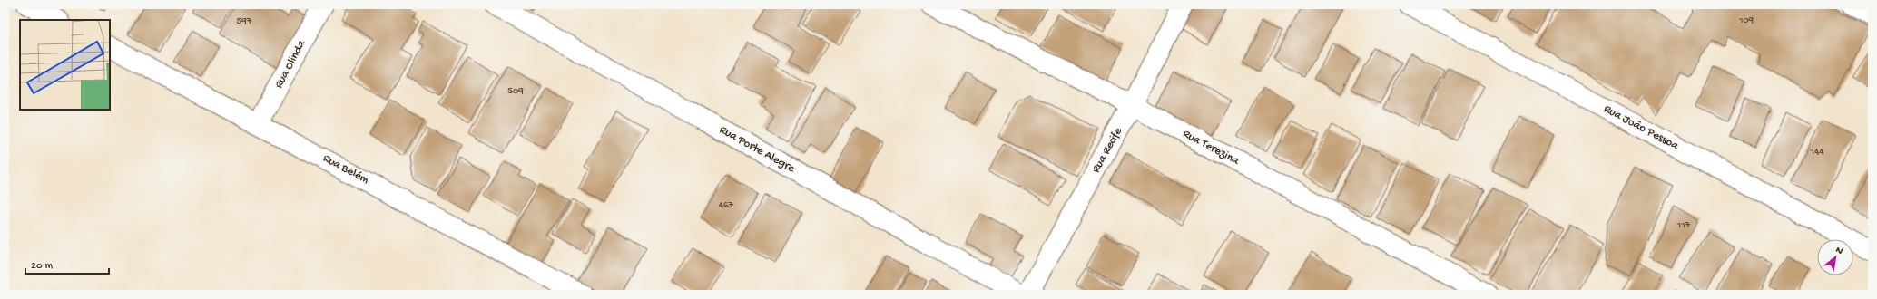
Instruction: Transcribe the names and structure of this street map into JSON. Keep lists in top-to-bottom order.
{
  "streets": {
    "street": [
      "Rua Olinda",
      "Rua João Pessoa",
      "Rua Terezina",
      "Rua Porte Alegre",
      "Rua Recife",
      "Rua Belém"
    ]
  },
  "crossings": [
    ["Rua Olinda", "Rua Belém"],
    ["Rua Terezina", "Rua Recife"]
  ],
  "house_numbers": [
    "109",
    "597",
    "509",
    "144",
    "467",
    "117"
  ],
  "scale_bar": "20 m",
  "north": "top right"
}
